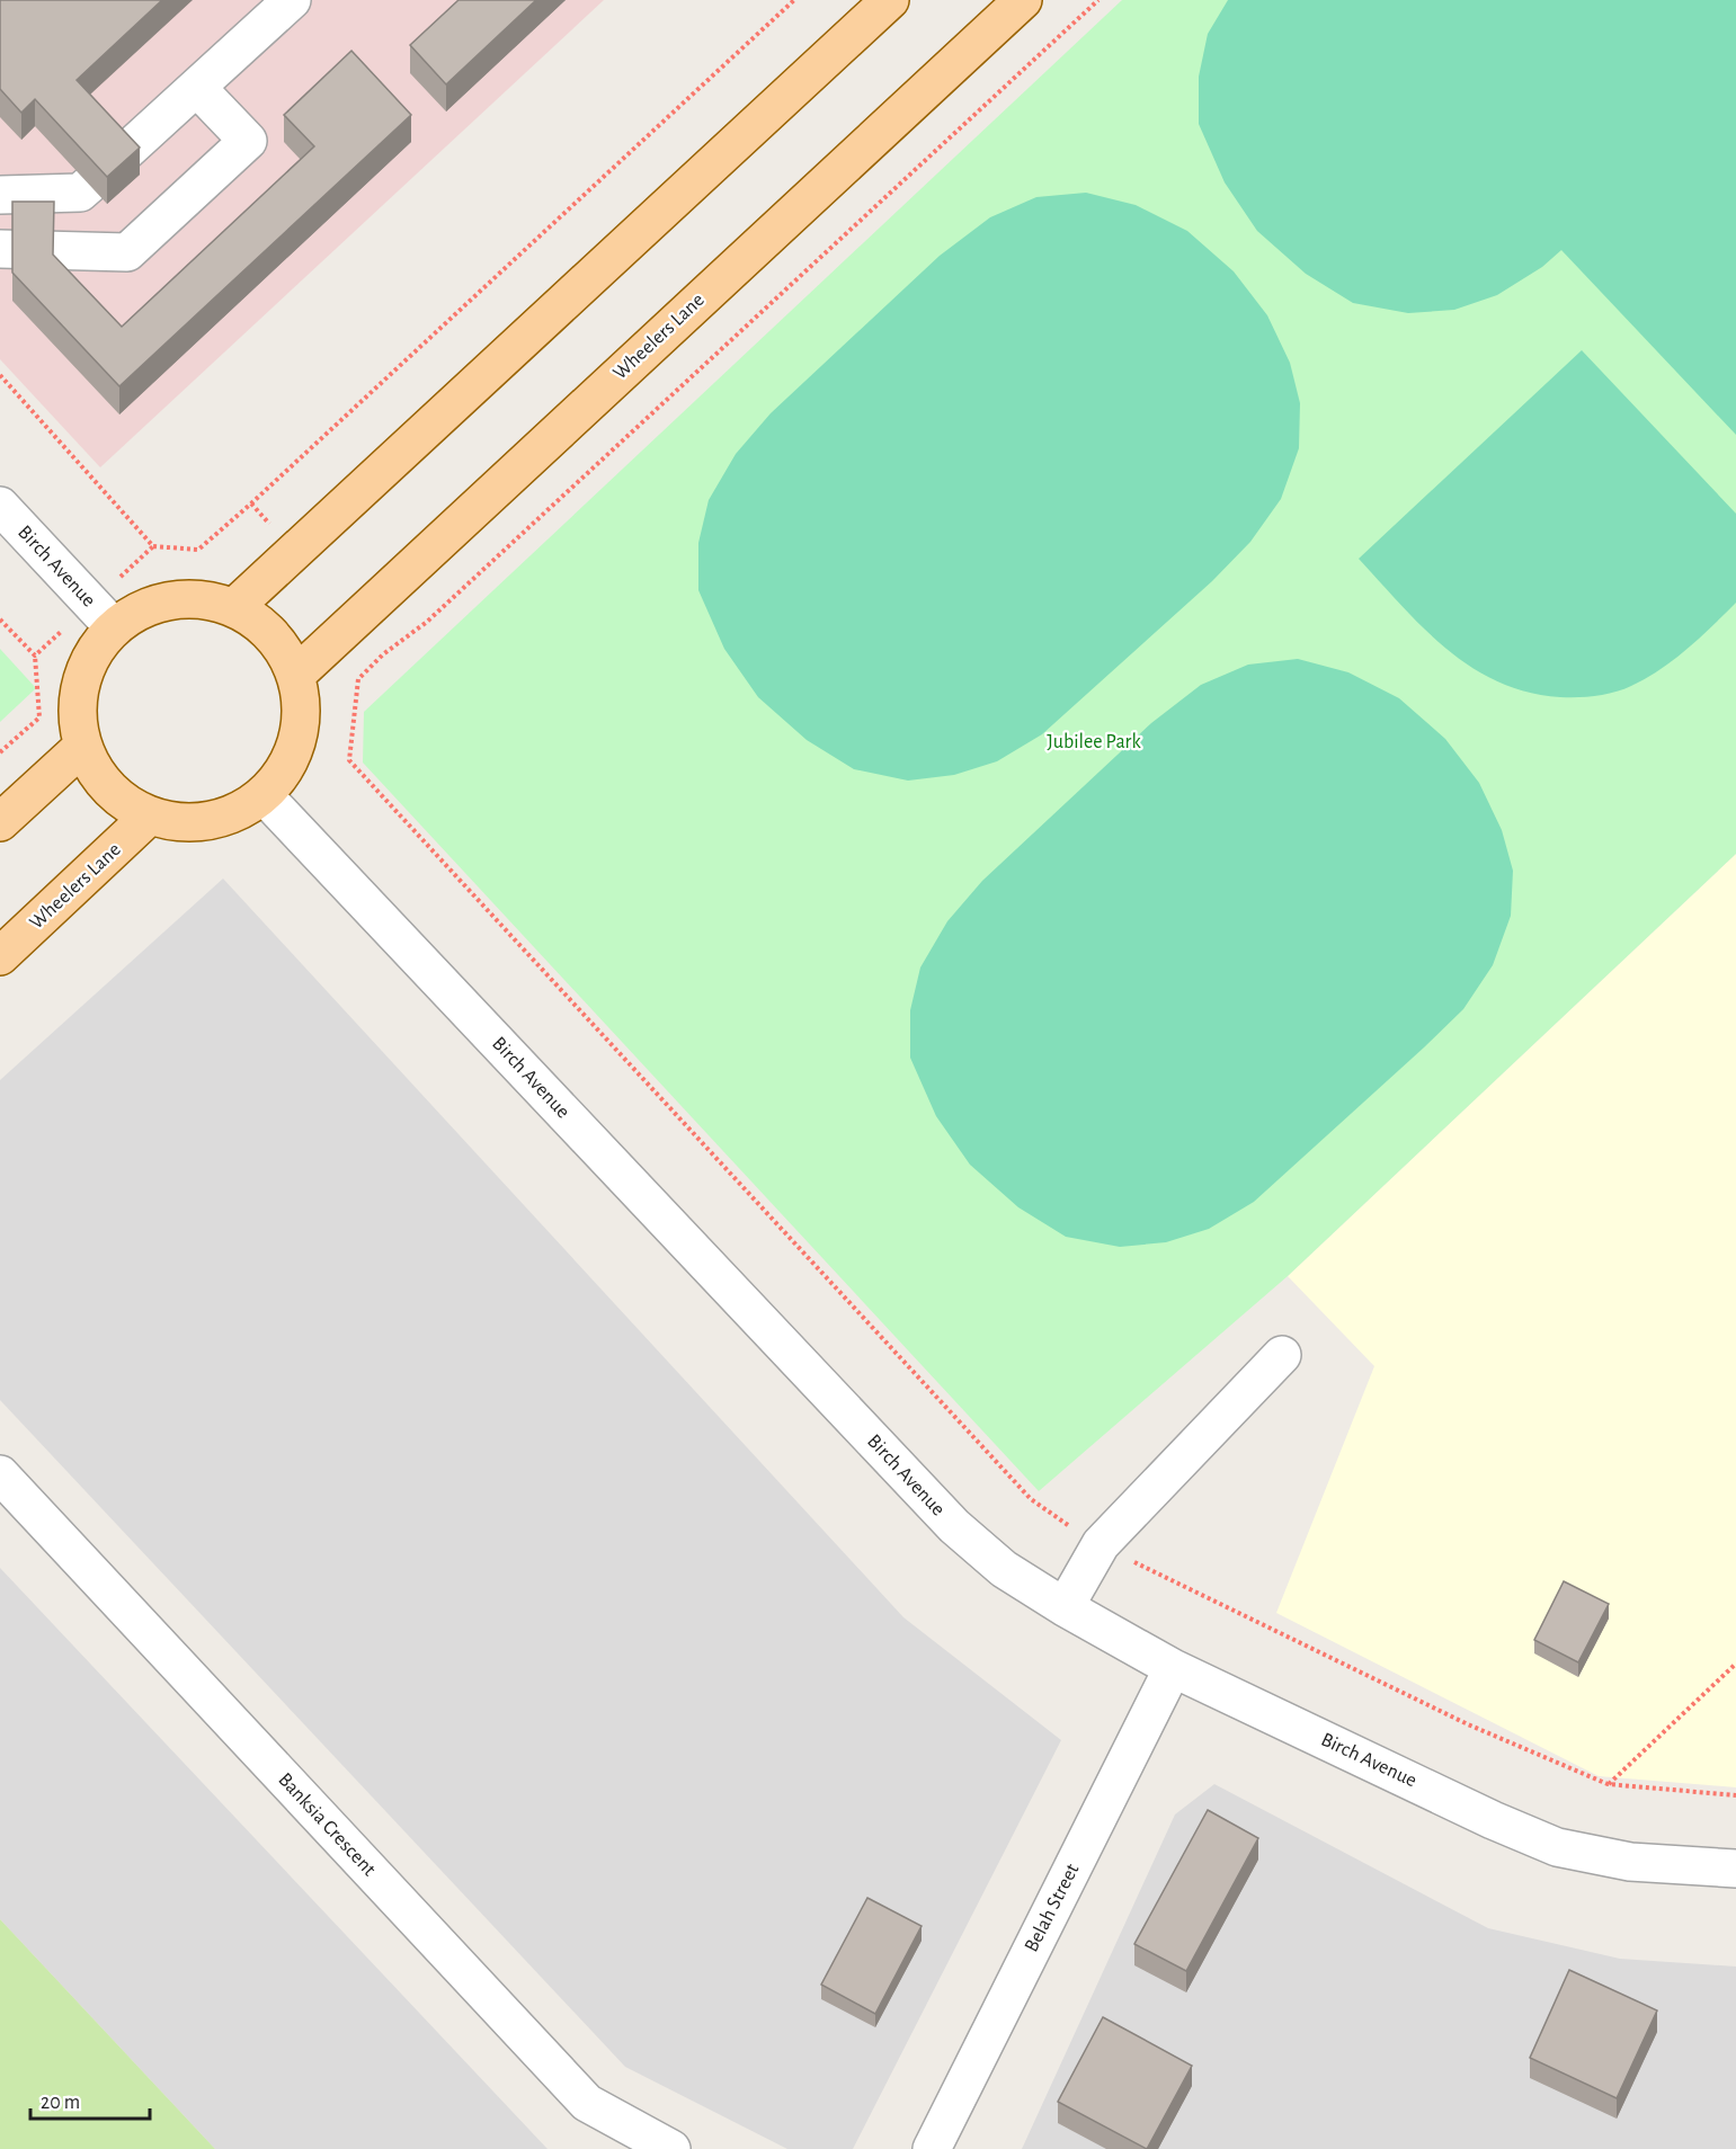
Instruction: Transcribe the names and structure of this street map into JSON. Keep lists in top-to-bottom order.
{
  "streets": {
    "main road": ["Wheelers Lane"],
    "street": ["Birch Avenue", "Banksia Crescent", "Belah Street"]
  },
  "crossings": [
    ["Wheelers Lane", "Birch Avenue"],
    ["Birch Avenue", "Belah Street"]
  ],
  "parks": ["Jubilee Park"],
  "scale_bar": "20 m"
}
